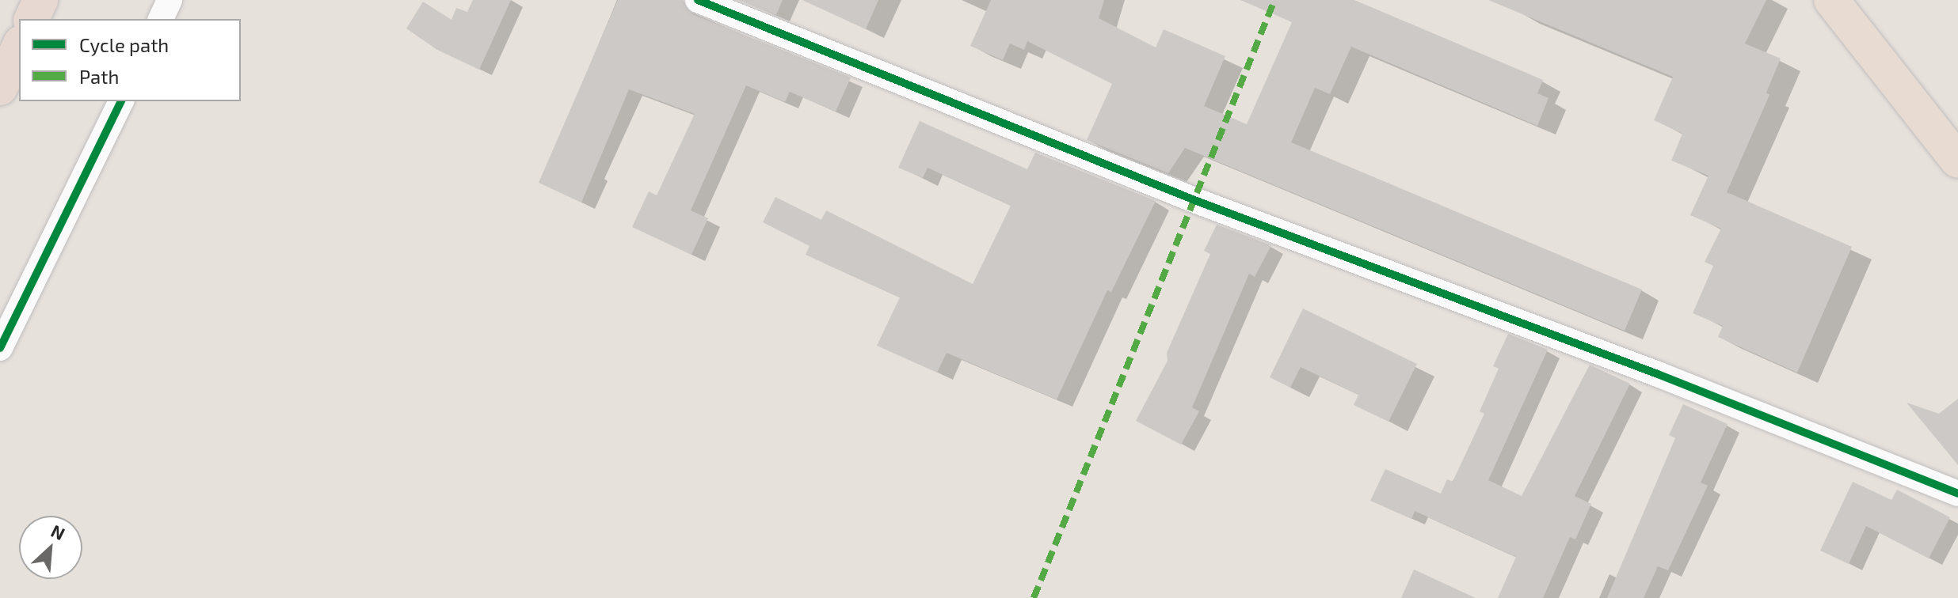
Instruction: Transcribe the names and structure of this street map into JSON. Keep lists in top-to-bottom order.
{
  "legend": ["Cycle path", "Path"],
  "north": "top right"
}
